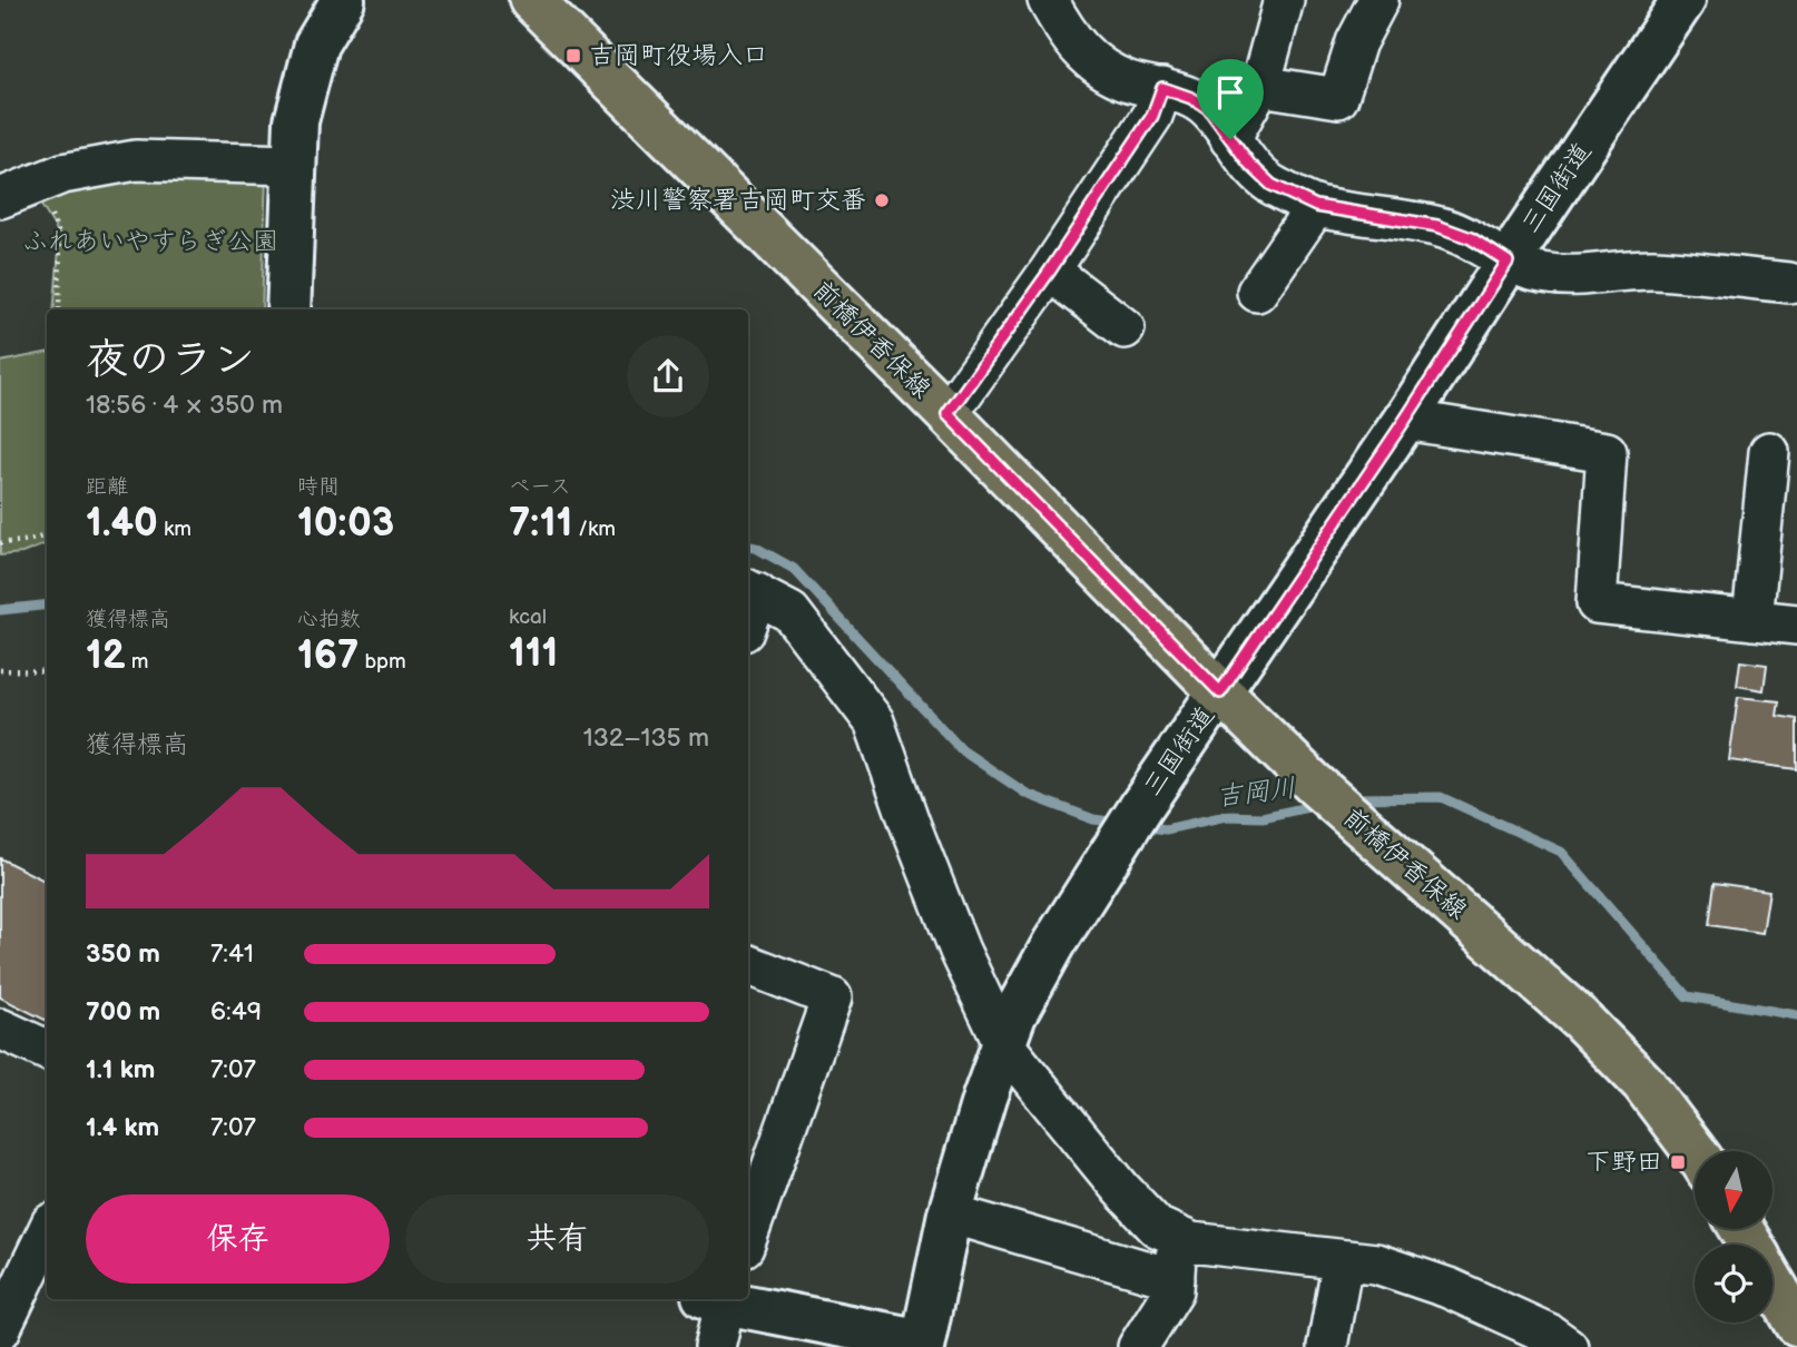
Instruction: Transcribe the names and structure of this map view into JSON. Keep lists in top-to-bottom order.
{
  "streets": {
    "main road": ["前橋伊香保線"],
    "street": ["三国街道"]
  },
  "crossings": [
    ["三国街道", "前橋伊香保線"]
  ],
  "water": ["吉岡川"],
  "parks": ["ふれあいやすらぎ公園"],
  "places": {
    "transit": ["吉岡町役場入口", "下野田"],
    "other": ["渋川警察署吉岡町交番"]
  },
  "north": "bottom",
  "page": {
    "heading": ["夜のラン", "18:56 · 4 × 350 m"],
    "stats": [
      ["距離", "1.40 km"],
      ["時間", "10:03"],
      ["ペース", "7:11 /km"],
      ["獲得標高", "12 m"],
      ["心拍数", "167 bpm"],
      ["kcal", "111"]
    ],
    "chart": ["獲得標高", "132–135 m"],
    "list": [
      {
        "name": "350 m",
        "note": "7:41"
      },
      {
        "name": "700 m",
        "note": "6:49"
      },
      {
        "name": "1.1 km",
        "note": "7:07"
      },
      {
        "name": "1.4 km",
        "note": "7:07"
      }
    ],
    "buttons": ["保存", "共有"]
  }
}
